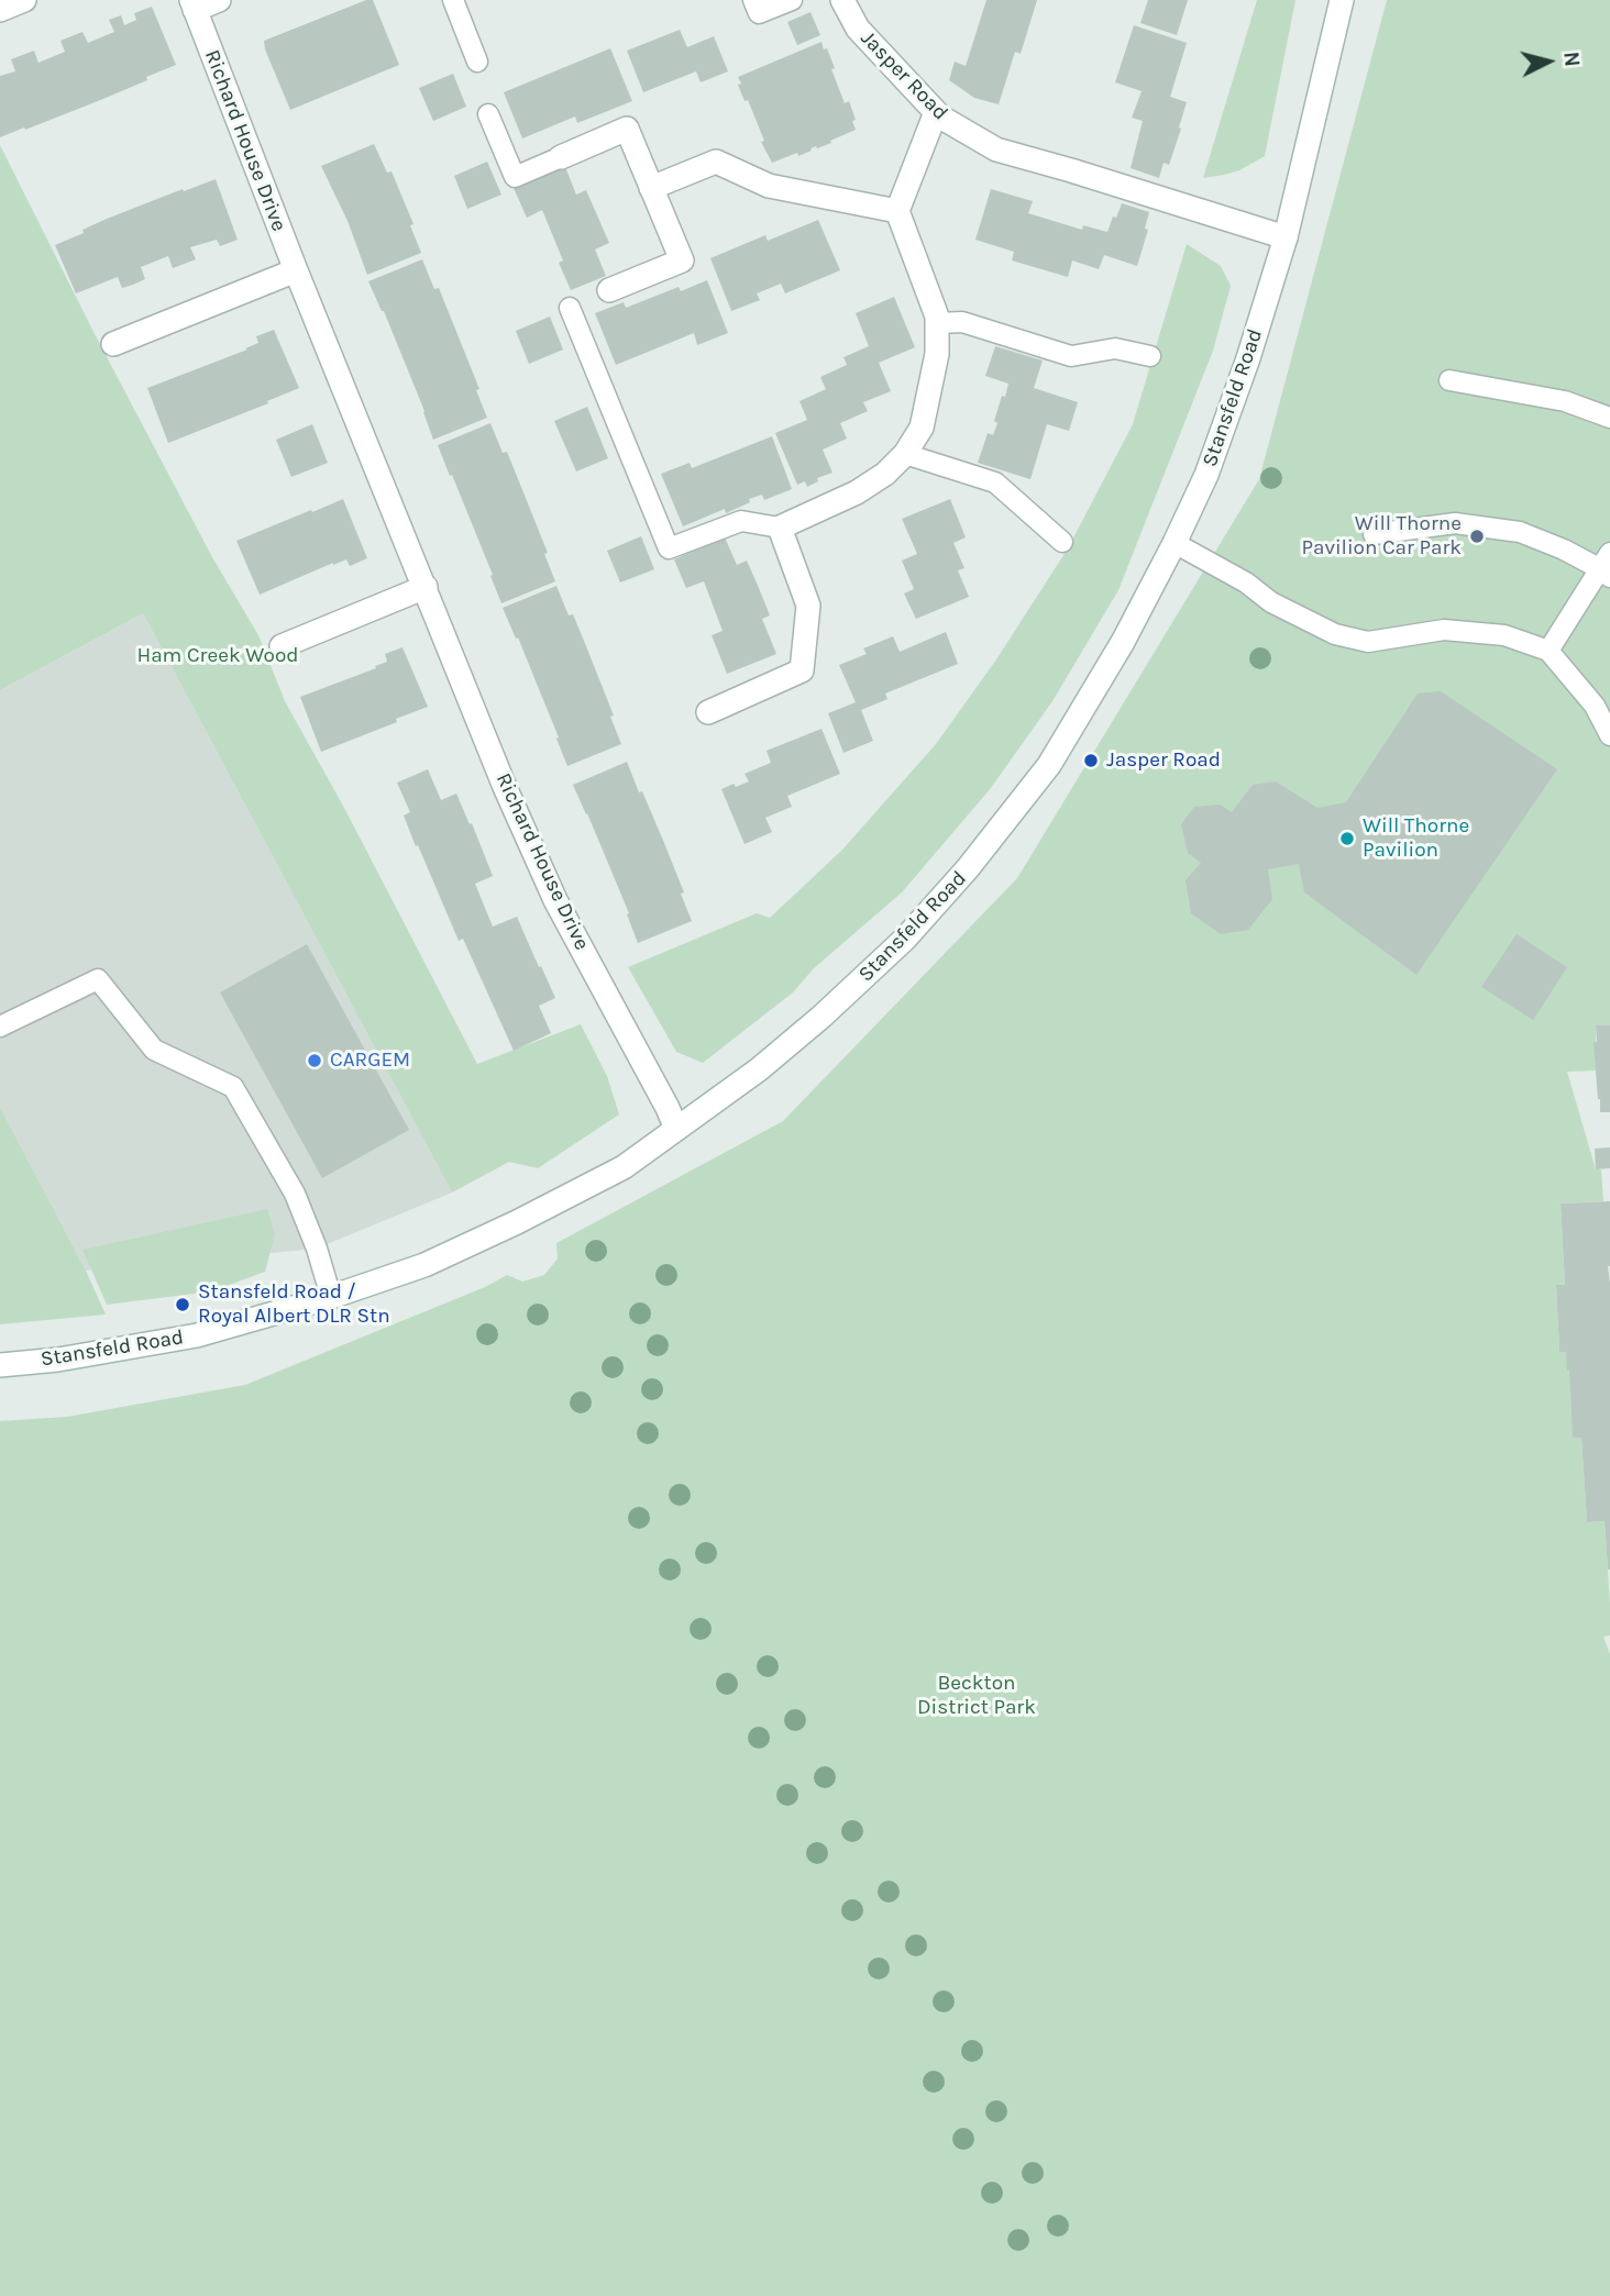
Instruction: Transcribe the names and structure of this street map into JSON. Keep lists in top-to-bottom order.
{
  "streets": {
    "street": ["Jasper Road", "Richard House Drive", "Stansfeld Road"]
  },
  "crossings": [
    ["Jasper Road", "Stansfeld Road"],
    ["Richard House Drive", "Stansfeld Road"]
  ],
  "parks": ["Ham Creek Wood", "Beckton District Park"],
  "places": [
    "Will Thorne Pavilion Car Park",
    "Jasper Road",
    "Will Thorne Pavilion",
    "CARGEM",
    "Stansfeld Road / Royal Albert DLR Stn"
  ],
  "north": "right"
}
